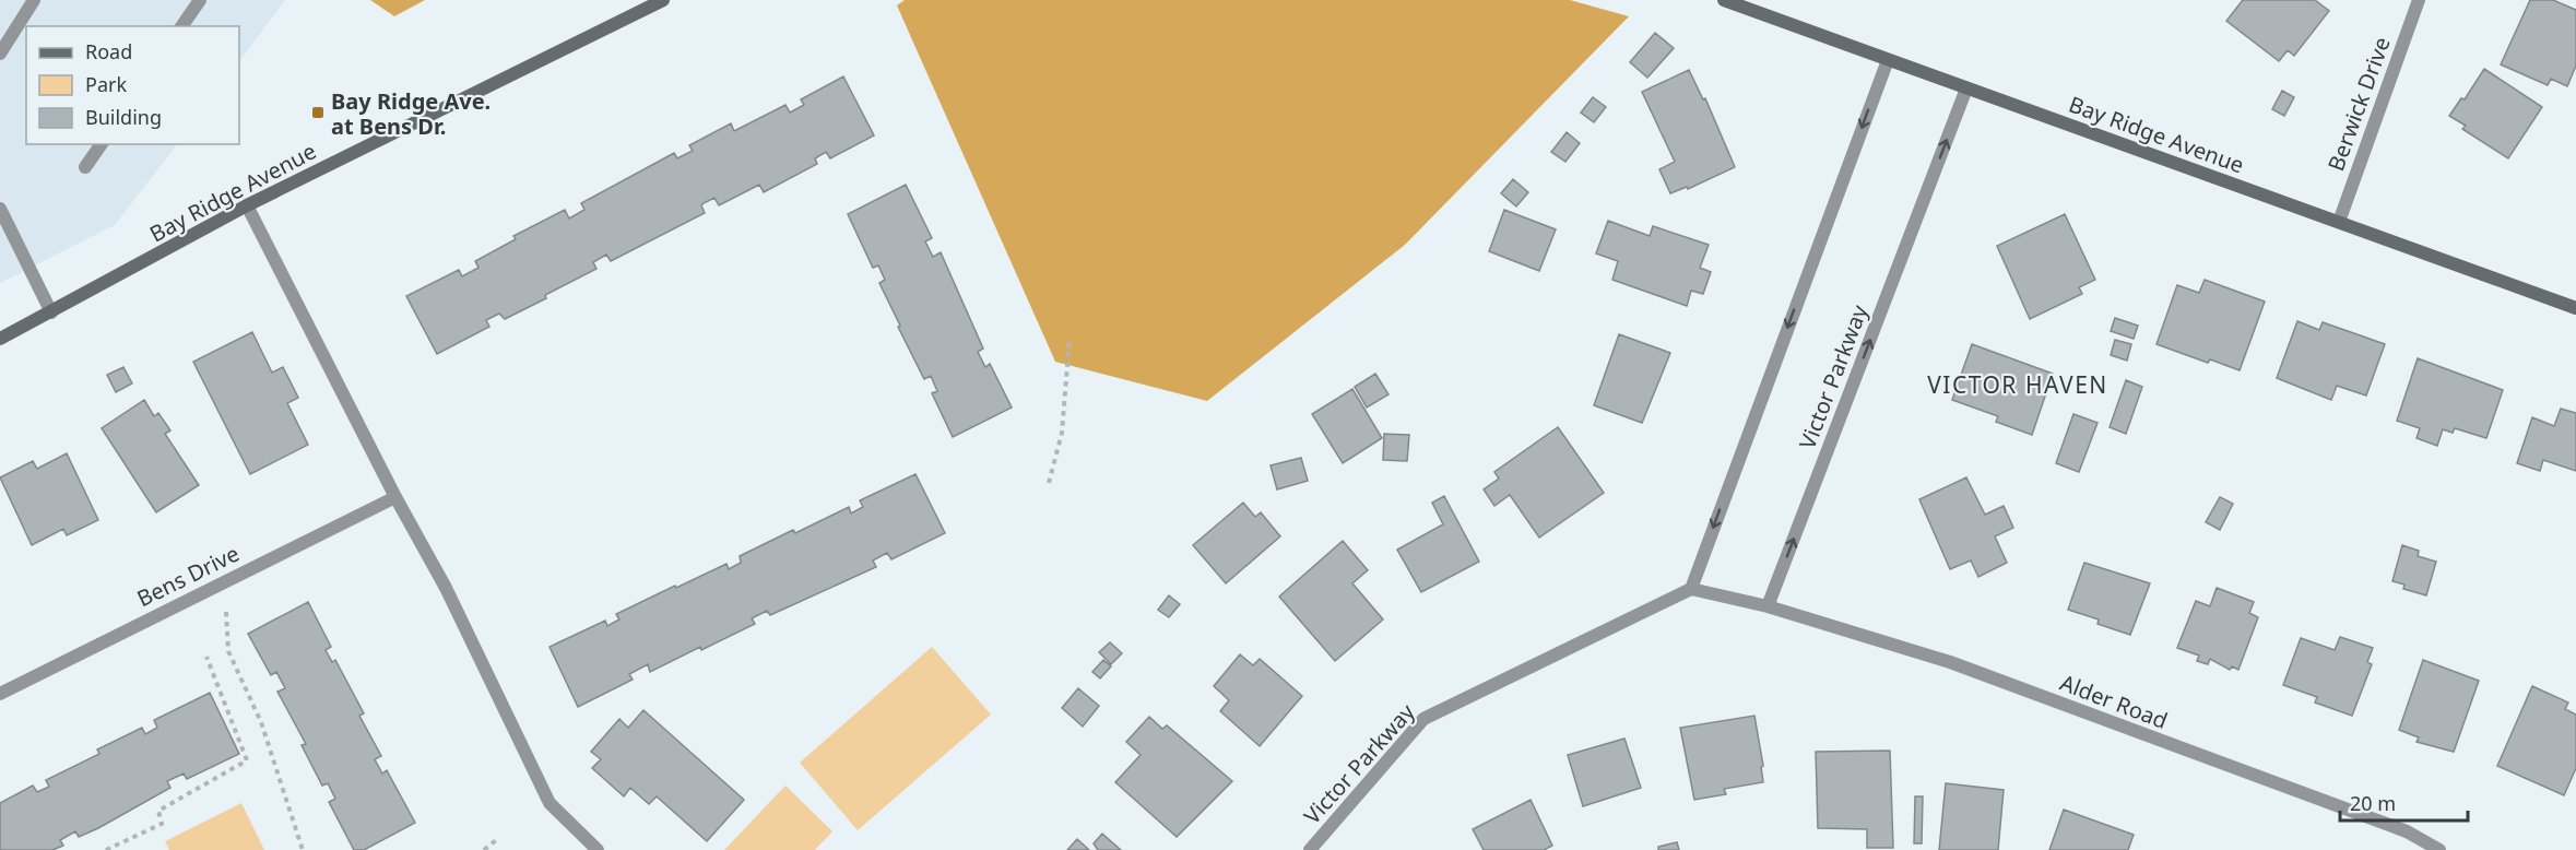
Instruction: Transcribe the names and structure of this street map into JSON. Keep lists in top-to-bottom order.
{
  "streets": {
    "main road": ["Bay Ridge Avenue"],
    "street": [
      "Berwick Drive",
      "Victor Parkway",
      "Bens Drive",
      "Alder Road"
    ]
  },
  "crossings": [
    ["Berwick Drive", "Bay Ridge Avenue"],
    ["Bay Ridge Avenue", "Victor Parkway"],
    ["Victor Parkway", "Alder Road"]
  ],
  "districts": ["VICTOR HAVEN"],
  "places": {
    "transit": ["Bay Ridge Ave. at Bens Dr."]
  },
  "legend": ["Road", "Park", "Building"],
  "scale_bar": "20 m"
}
